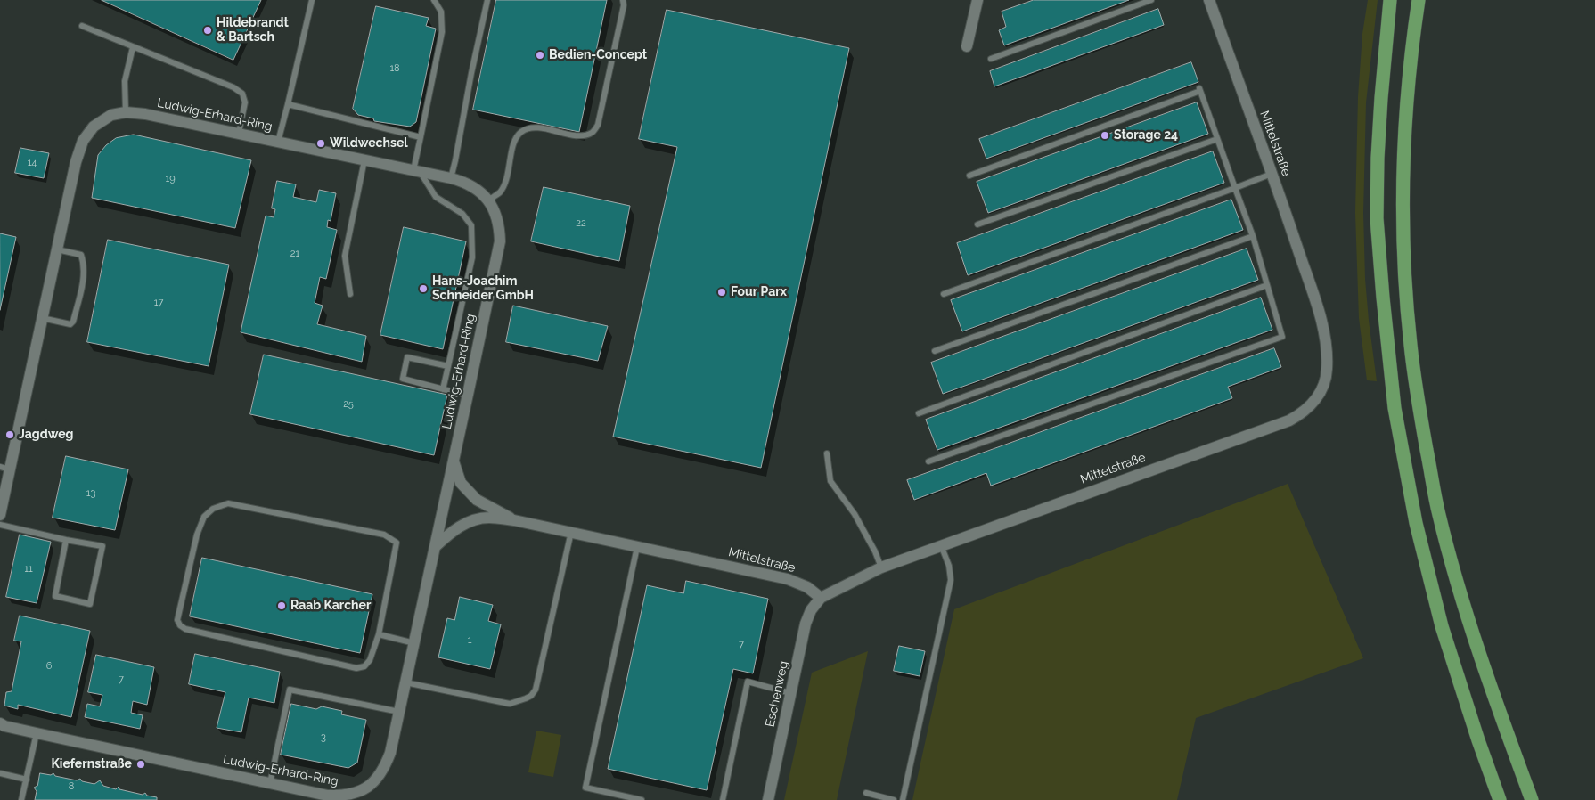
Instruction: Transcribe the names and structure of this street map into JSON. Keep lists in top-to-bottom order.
{
  "streets": {
    "street": ["Ludwig-Erhard-Ring", "Mittelstraße", "Eschenweg"]
  },
  "crossings": [
    ["Ludwig-Erhard-Ring", "Mittelstraße"],
    ["Mittelstraße", "Eschenweg"]
  ],
  "places": [
    "Hildebrandt & Bartsch",
    "Bedien-Concept",
    "Storage 24",
    "Wildwechsel",
    "Hans-Joachim Schneider GmbH",
    "Four Parx",
    "Jagdweg",
    "Raab Karcher",
    "Kiefernstraße"
  ],
  "house_numbers": [
    "18",
    "14",
    "19",
    "22",
    "21",
    "17",
    "25",
    "13",
    "11",
    "1",
    "7",
    "6",
    "7",
    "3",
    "8"
  ]
}
